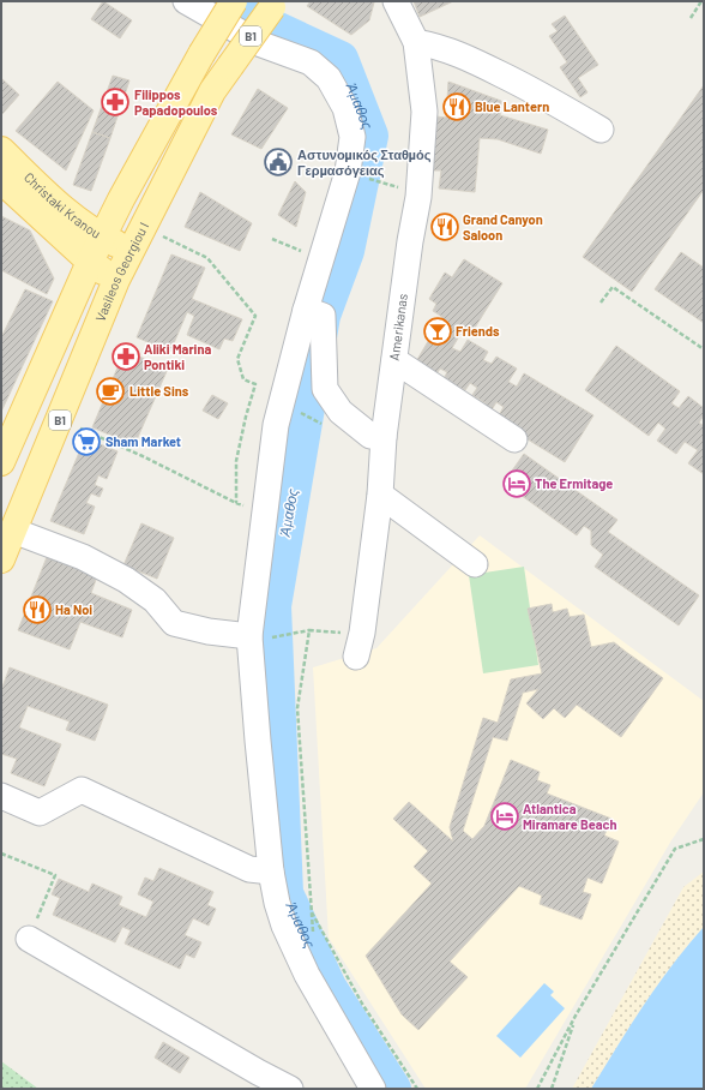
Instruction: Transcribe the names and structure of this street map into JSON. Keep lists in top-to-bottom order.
{
  "streets": {
    "main road": ["B1", "Christaki Kranou", "Vasileos Georgiou I"],
    "street": ["Amerikanas"]
  },
  "crossings": [
    ["B1", "Christaki Kranou"],
    ["Christaki Kranou", "Vasileos Georgiou I"]
  ],
  "water": ["Άμαθος"],
  "places": {
    "pharmacy": ["Filippos Papadopoulos", "Aliki Marina Pontiki"],
    "restaurant": ["Blue Lantern", "Grand Canyon Saloon", "Ha Noi"],
    "public building": ["Αστυνομικός Σταθμός Γερμασόγειας"],
    "bar": ["Friends"],
    "cafe": ["Little Sins"],
    "supermarket": ["Sham Market"],
    "hotel": ["The Ermitage", "Atlantica Miramare Beach"]
  }
}
